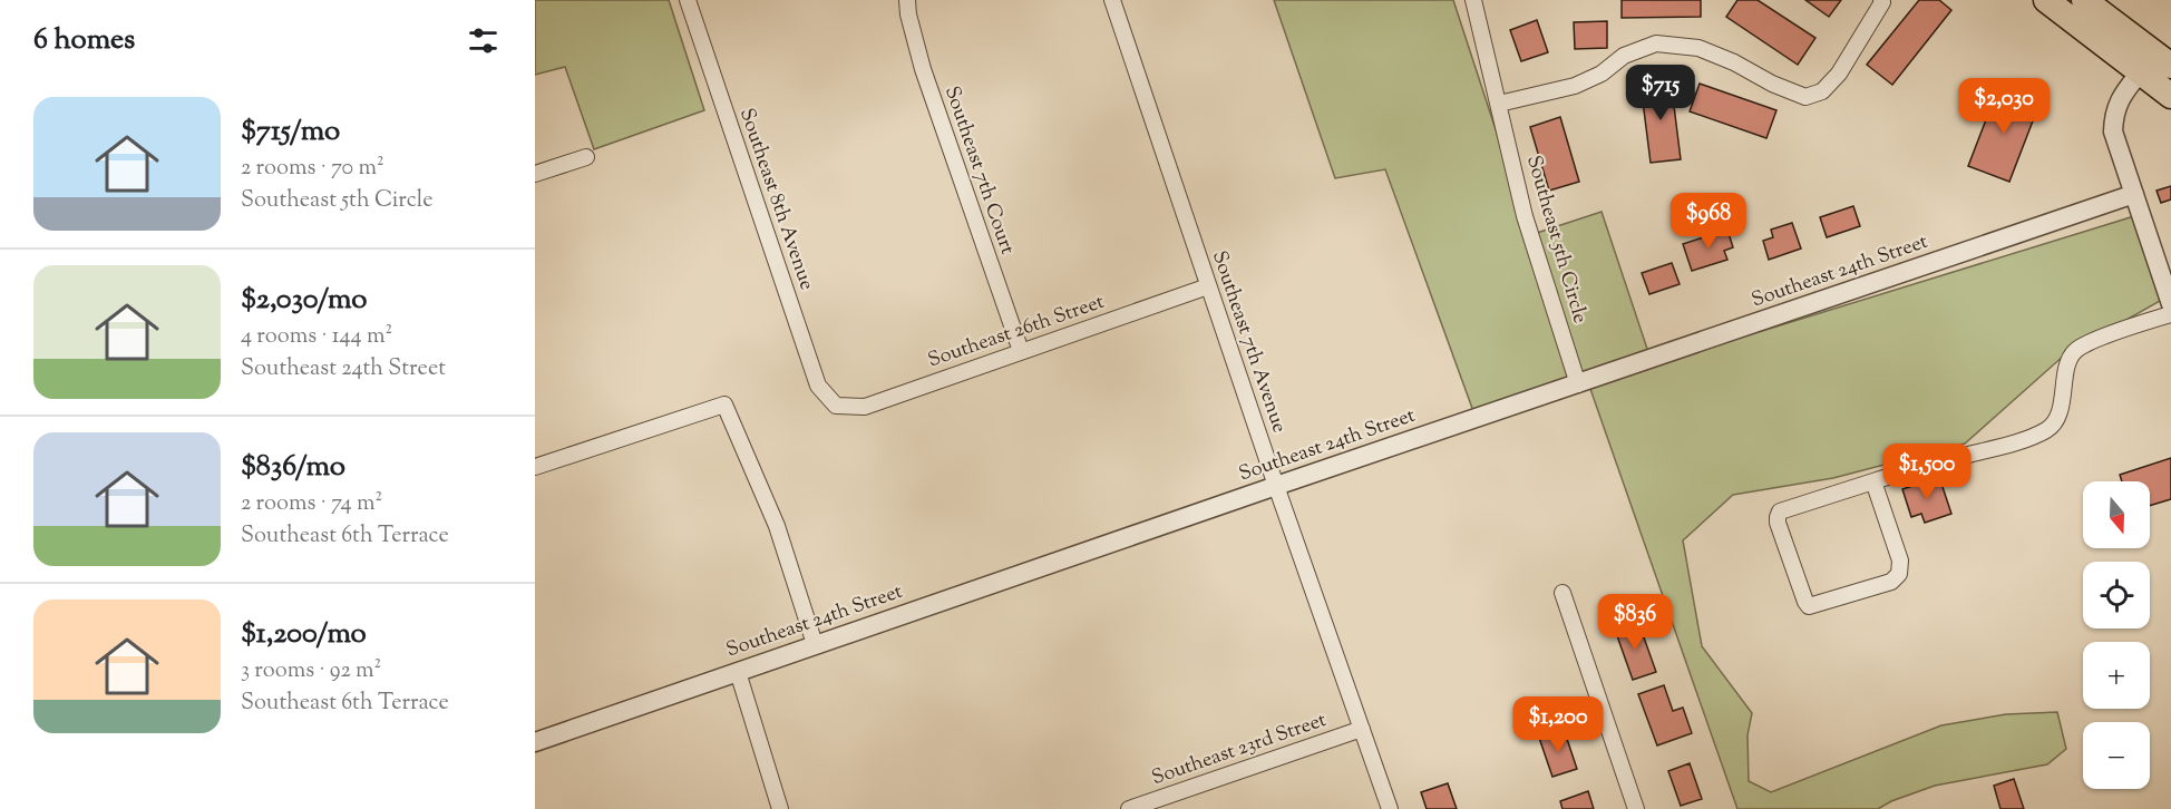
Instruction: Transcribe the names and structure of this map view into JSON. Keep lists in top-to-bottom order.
{
  "streets": {
    "street": [
      "Southeast 7th Court",
      "Southeast 8th Avenue",
      "Southeast 5th Circle",
      "Southeast 24th Street",
      "Southeast 26th Street",
      "Southeast 7th Avenue",
      "Southeast 23rd Street"
    ]
  },
  "crossings": [
    ["Southeast 7th Court", "Southeast 26th Street"],
    ["Southeast 8th Avenue", "Southeast 26th Street"],
    ["Southeast 5th Circle", "Southeast 24th Street"],
    ["Southeast 24th Street", "Southeast 7th Avenue"],
    ["Southeast 26th Street", "Southeast 7th Avenue"],
    ["Southeast 7th Avenue", "Southeast 23rd Street"]
  ],
  "north": "bottom",
  "page": {
    "heading": "6 homes",
    "price": [
      "$715",
      "$2,030",
      "$968",
      "$1,500",
      "$836",
      "$1,200"
    ],
    "list": [
      {
        "name": "$715/mo",
        "note": "2 rooms · 70 m² · Southeast 5th Circle"
      },
      {
        "name": "$2,030/mo",
        "note": "4 rooms · 144 m² · Southeast 24th Street"
      },
      {
        "name": "$836/mo",
        "note": "2 rooms · 74 m² · Southeast 6th Terrace"
      },
      {
        "name": "$1,200/mo",
        "note": "3 rooms · 92 m² · Southeast 6th Terrace"
      }
    ],
    "map_buttons": ["+", "−"]
  }
}
